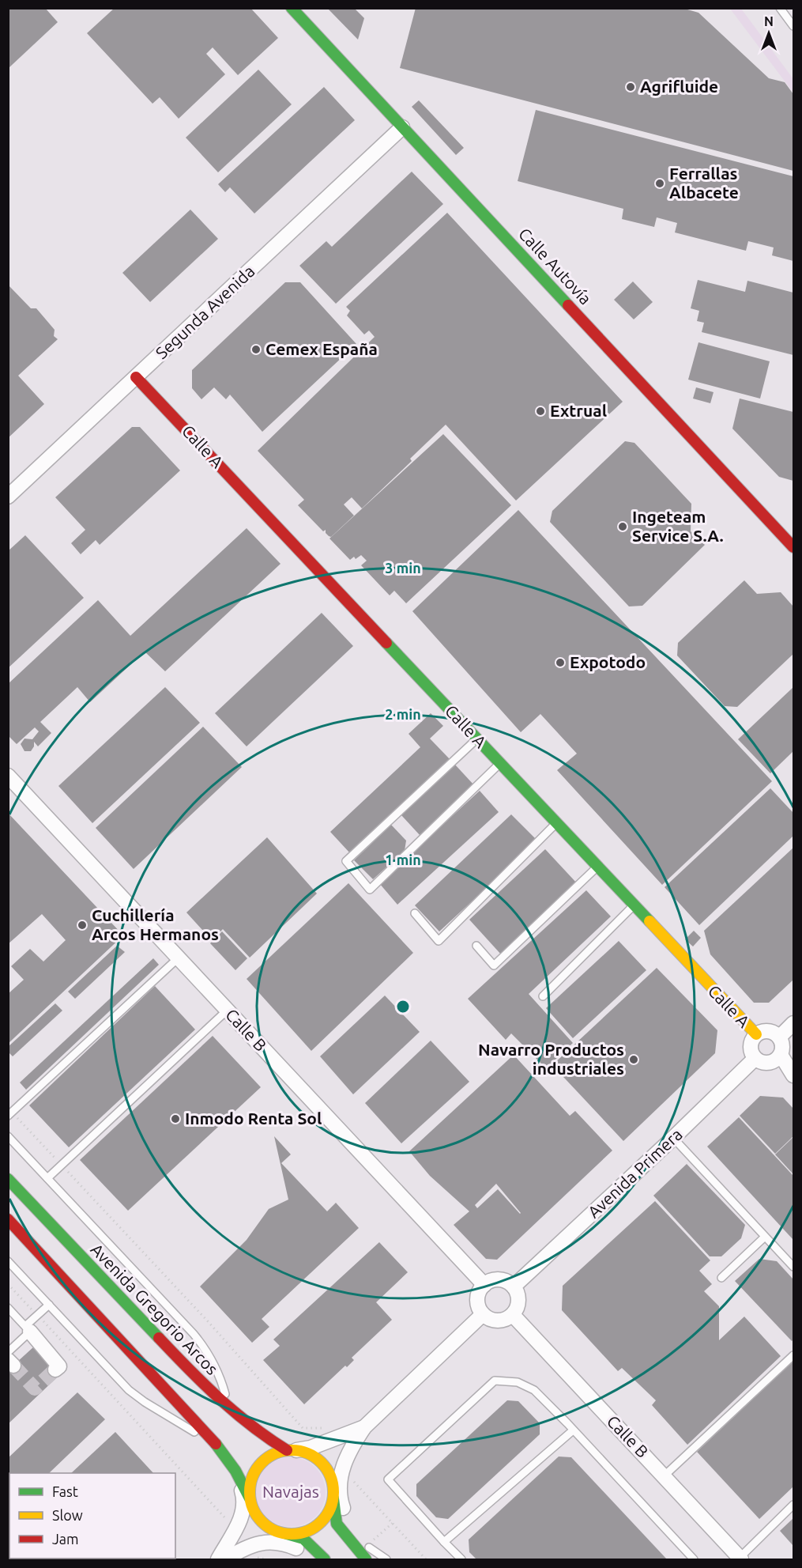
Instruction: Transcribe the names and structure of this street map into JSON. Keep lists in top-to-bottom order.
{
  "streets": {
    "street": [
      "Calle Autovía",
      "Segunda Avenida",
      "Calle A",
      "Calle B",
      "Avenida Primera",
      "Avenida Gregorio Arcos"
    ]
  },
  "crossings": [
    ["Calle Autovía", "Segunda Avenida"],
    ["Segunda Avenida", "Calle A"],
    ["Calle A", "Avenida Primera"],
    ["Calle B", "Avenida Primera"]
  ],
  "parks": ["Navajas"],
  "places": [
    "Agrifluide",
    "Ferrallas Albacete",
    "Cemex España",
    "Extrual",
    "Ingeteam Service S.A.",
    "Expotodo",
    "Cuchillería Arcos Hermanos",
    "Navarro Productos industriales",
    "Inmodo Renta Sol"
  ],
  "legend": ["Fast", "Slow", "Jam"],
  "north": "top",
  "rings": ["3 min", "2 min", "1 min"]
}
